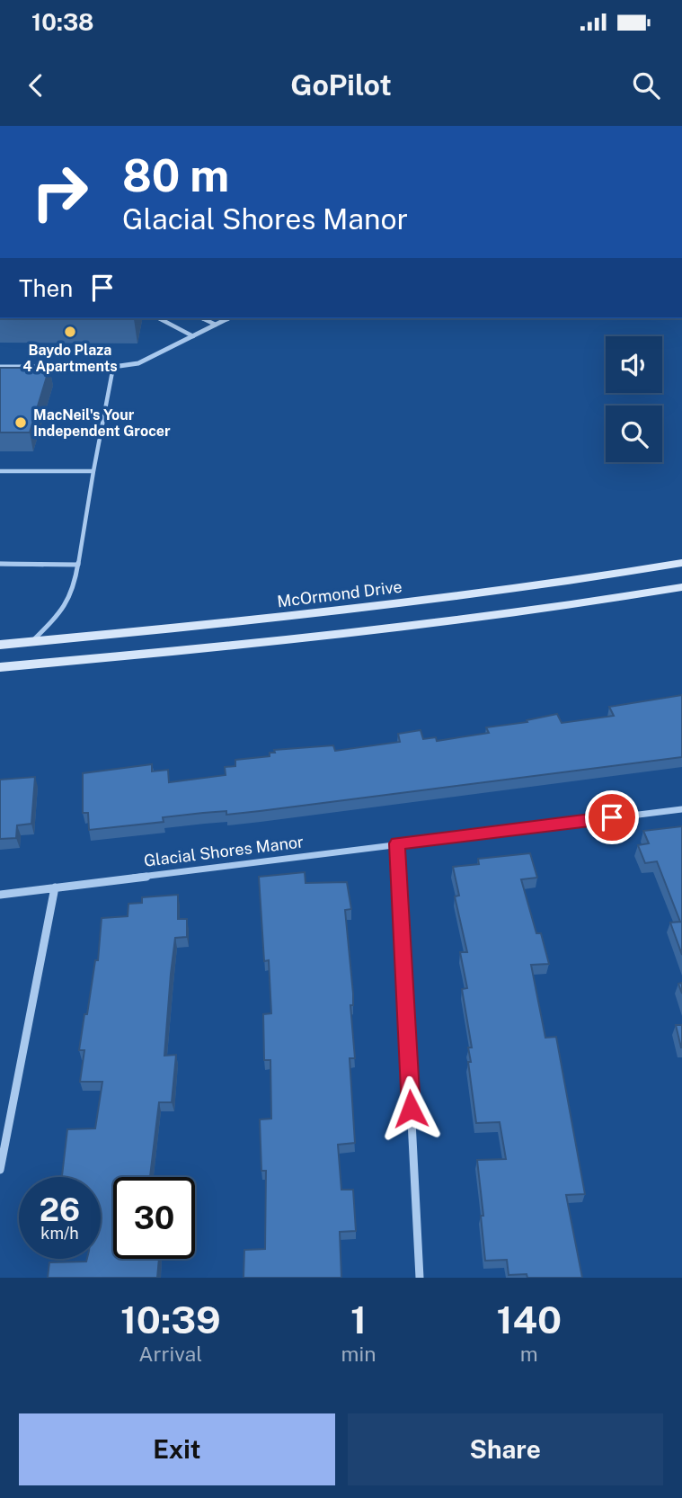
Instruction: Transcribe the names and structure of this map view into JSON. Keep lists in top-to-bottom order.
{
  "streets": {
    "main road": ["McOrmond Drive"],
    "street": ["Glacial Shores Manor"]
  },
  "places": ["Baydo Plaza 4 Apartments", "MacNeil's Your Independent Grocer"],
  "page": {
    "status": "10:38",
    "header": "GoPilot",
    "turn": ["80 m", "Glacial Shores Manor"],
    "then": "Then",
    "speed": "26 km/h",
    "limit": "30",
    "eta": [
      "10:39",
      "Arrival",
      "1",
      "min",
      "140",
      "m"
    ],
    "buttons": ["Exit", "Share"]
  }
}
